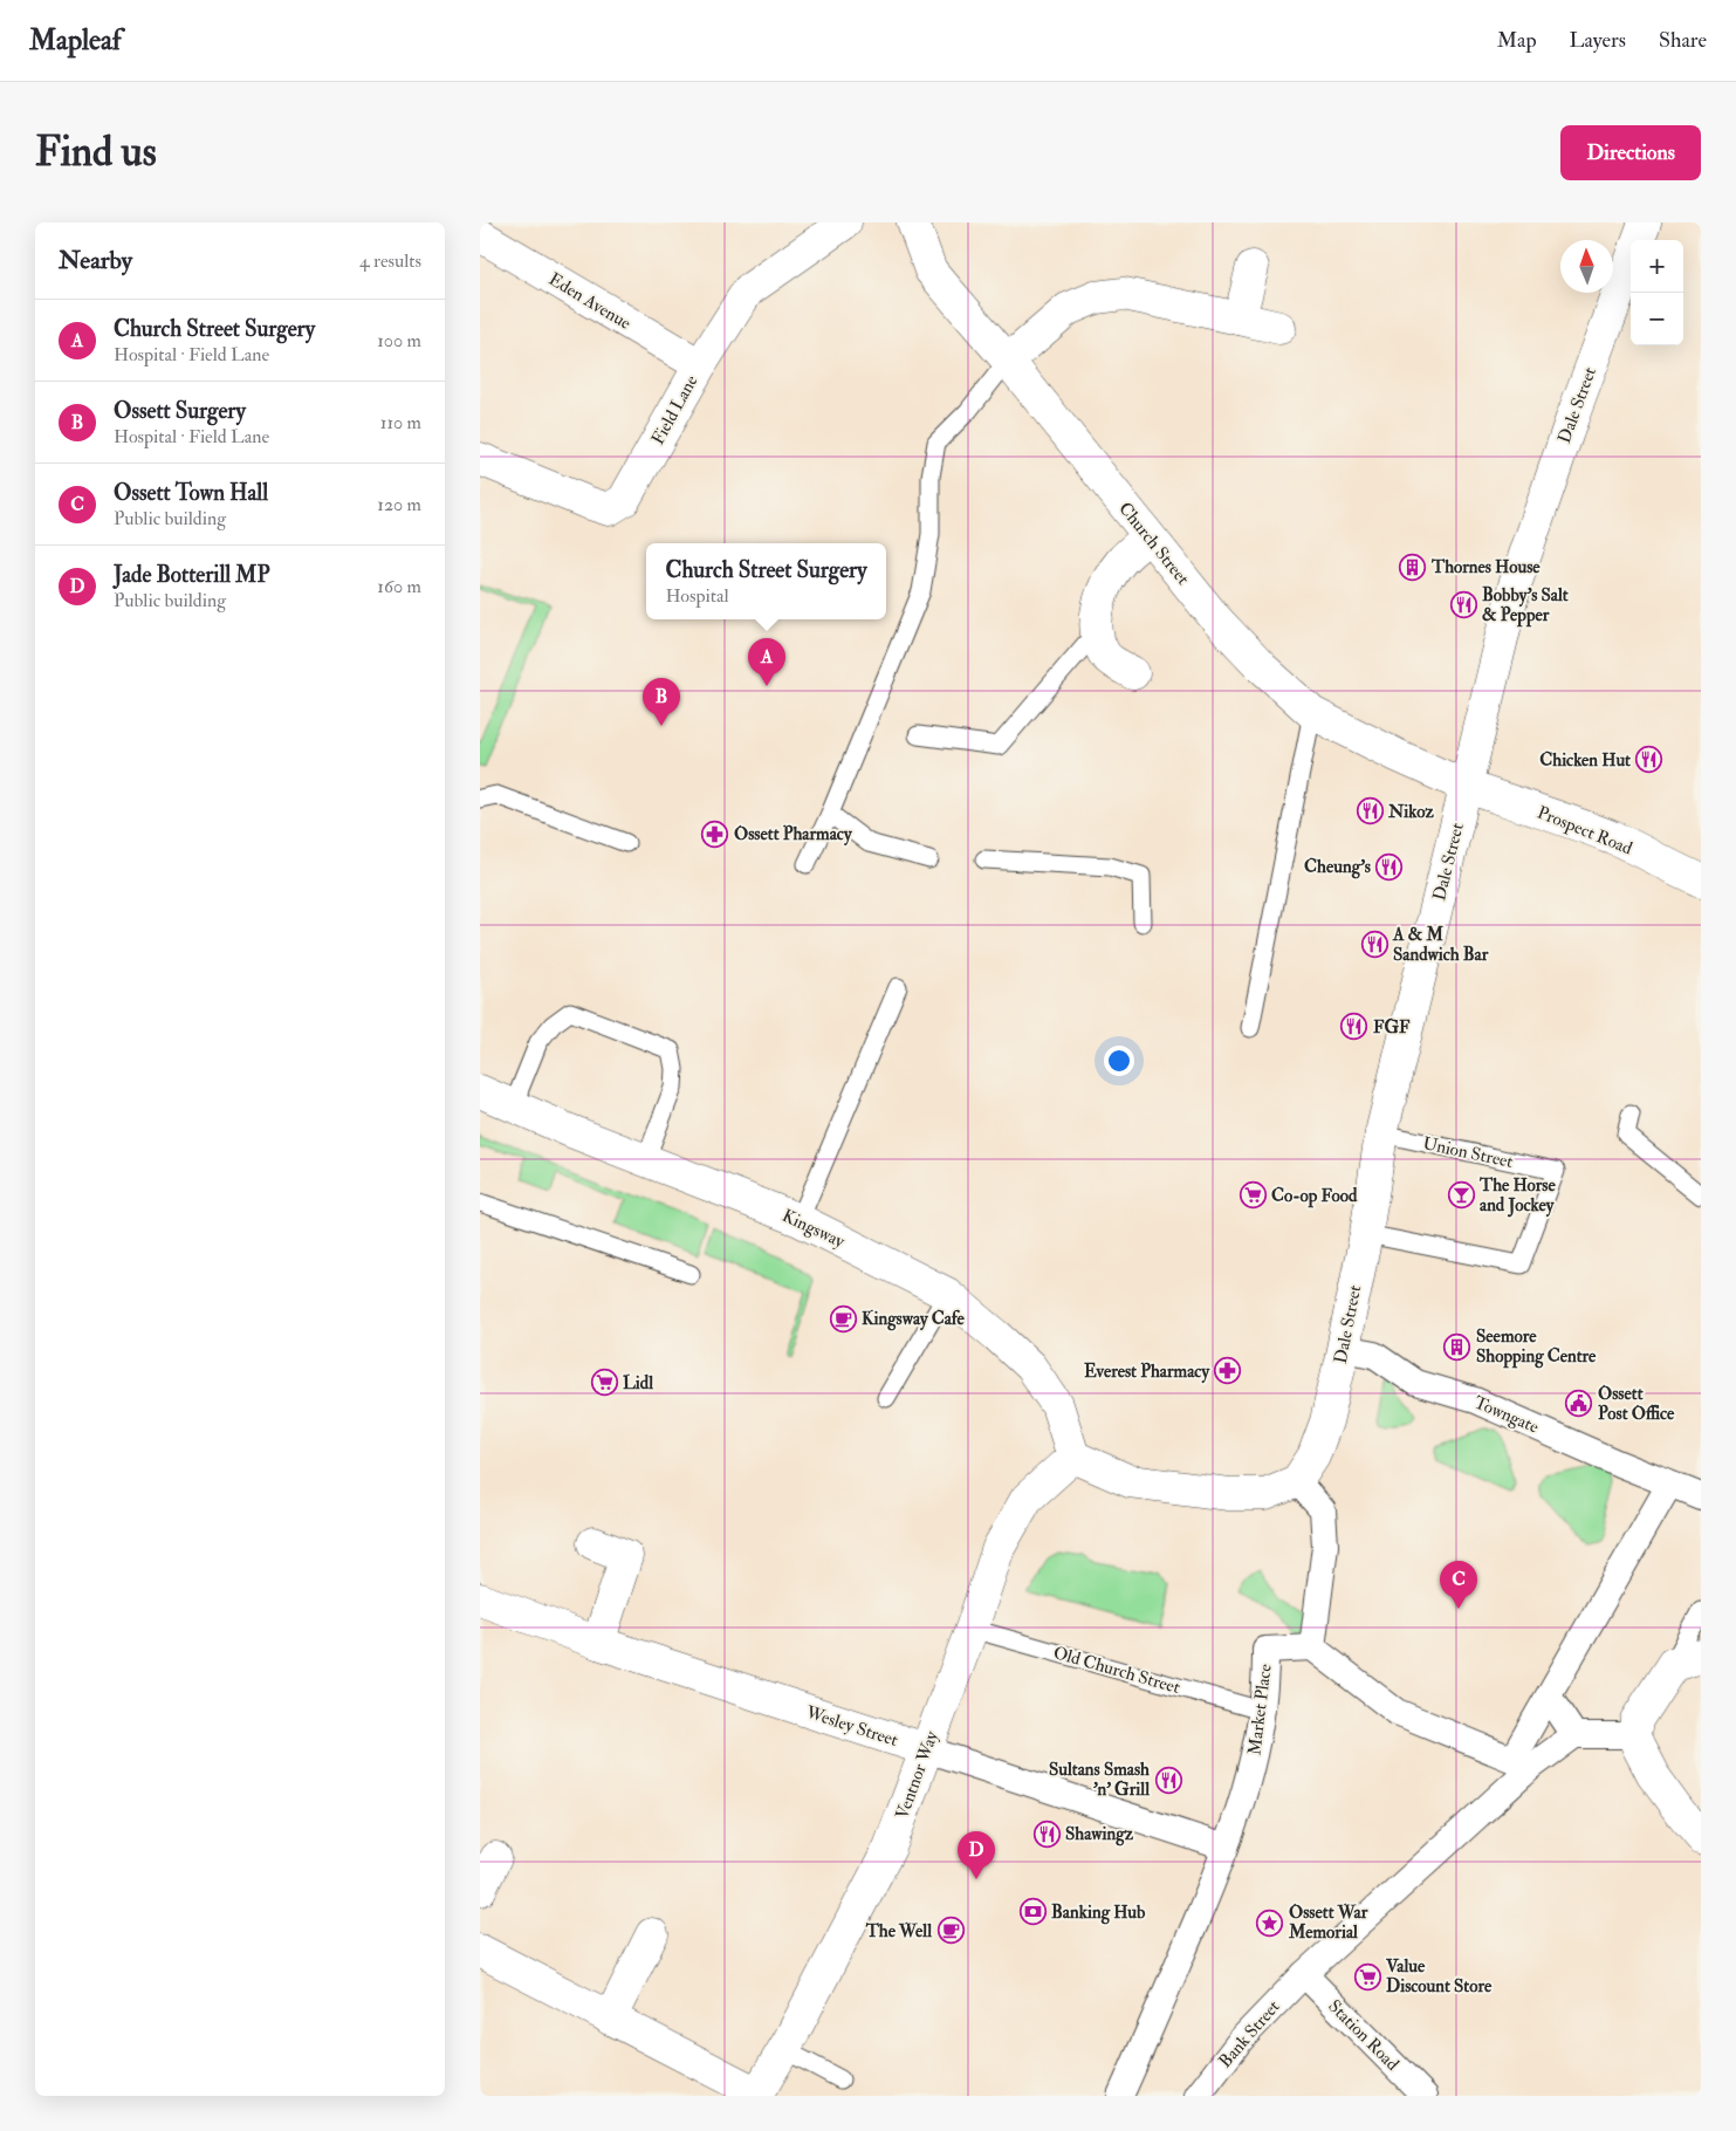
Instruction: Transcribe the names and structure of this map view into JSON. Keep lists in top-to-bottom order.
{
  "streets": {
    "street": [
      "Eden Avenue",
      "Dale Street",
      "Field Lane",
      "Church Street",
      "Prospect Road",
      "Kingsway",
      "Towngate",
      "Market Place",
      "Wesley Street",
      "Ventnor Way",
      "Bank Street",
      "Station Road"
    ],
    "lane": ["Union Street", "Old Church Street"]
  },
  "crossings": [
    ["Eden Avenue", "Field Lane"],
    ["Dale Street", "Church Street"],
    ["Dale Street", "Prospect Road"],
    ["Dale Street", "Union Street"],
    ["Dale Street", "Towngate"],
    ["Church Street", "Prospect Road"],
    ["Kingsway", "Ventnor Way"],
    ["Old Church Street", "Market Place"],
    ["Old Church Street", "Ventnor Way"],
    ["Market Place", "Wesley Street"],
    ["Wesley Street", "Ventnor Way"],
    ["Bank Street", "Station Road"]
  ],
  "places": {
    "building": ["Thornes House", "Seemore Shopping Centre"],
    "restaurant": [
      "Bobby's Salt & Pepper",
      "Chicken Hut",
      "Nikoz",
      "Cheung's",
      "A & M Sandwich Bar",
      "FGF",
      "Sultans Smash 'n' Grill",
      "Shawingz"
    ],
    "pharmacy": ["Ossett Pharmacy", "Everest Pharmacy"],
    "supermarket": ["Co-op Food", "Lidl", "Value Discount Store"],
    "bar": ["The Horse and Jockey"],
    "cafe": ["Kingsway Cafe", "The Well"],
    "public building": ["Ossett Post Office"],
    "bank": ["Banking Hub"],
    "place": ["Ossett War Memorial"]
  },
  "north": "top",
  "page": {
    "header": "Mapleaf",
    "nav": ["Map", "Layers", "Share"],
    "buttons": "Directions",
    "title": "Find us",
    "heading": ["Nearby", "4 results"],
    "map_buttons": ["+", "−"],
    "list": [
      {
        "mark": "A",
        "name": "Church Street Surgery",
        "note": "Hospital · Field Lane",
        "value": "100 m"
      },
      {
        "mark": "B",
        "name": "Ossett Surgery",
        "note": "Hospital · Field Lane",
        "value": "110 m"
      },
      {
        "mark": "C",
        "name": "Ossett Town Hall",
        "note": "Public building",
        "value": "120 m"
      },
      {
        "mark": "D",
        "name": "Jade Botterill MP",
        "note": "Public building",
        "value": "160 m"
      }
    ],
    "popup": ["Church Street Surgery", "Hospital"],
    "pins": [
      "A",
      "B",
      "C",
      "D"
    ]
  }
}
